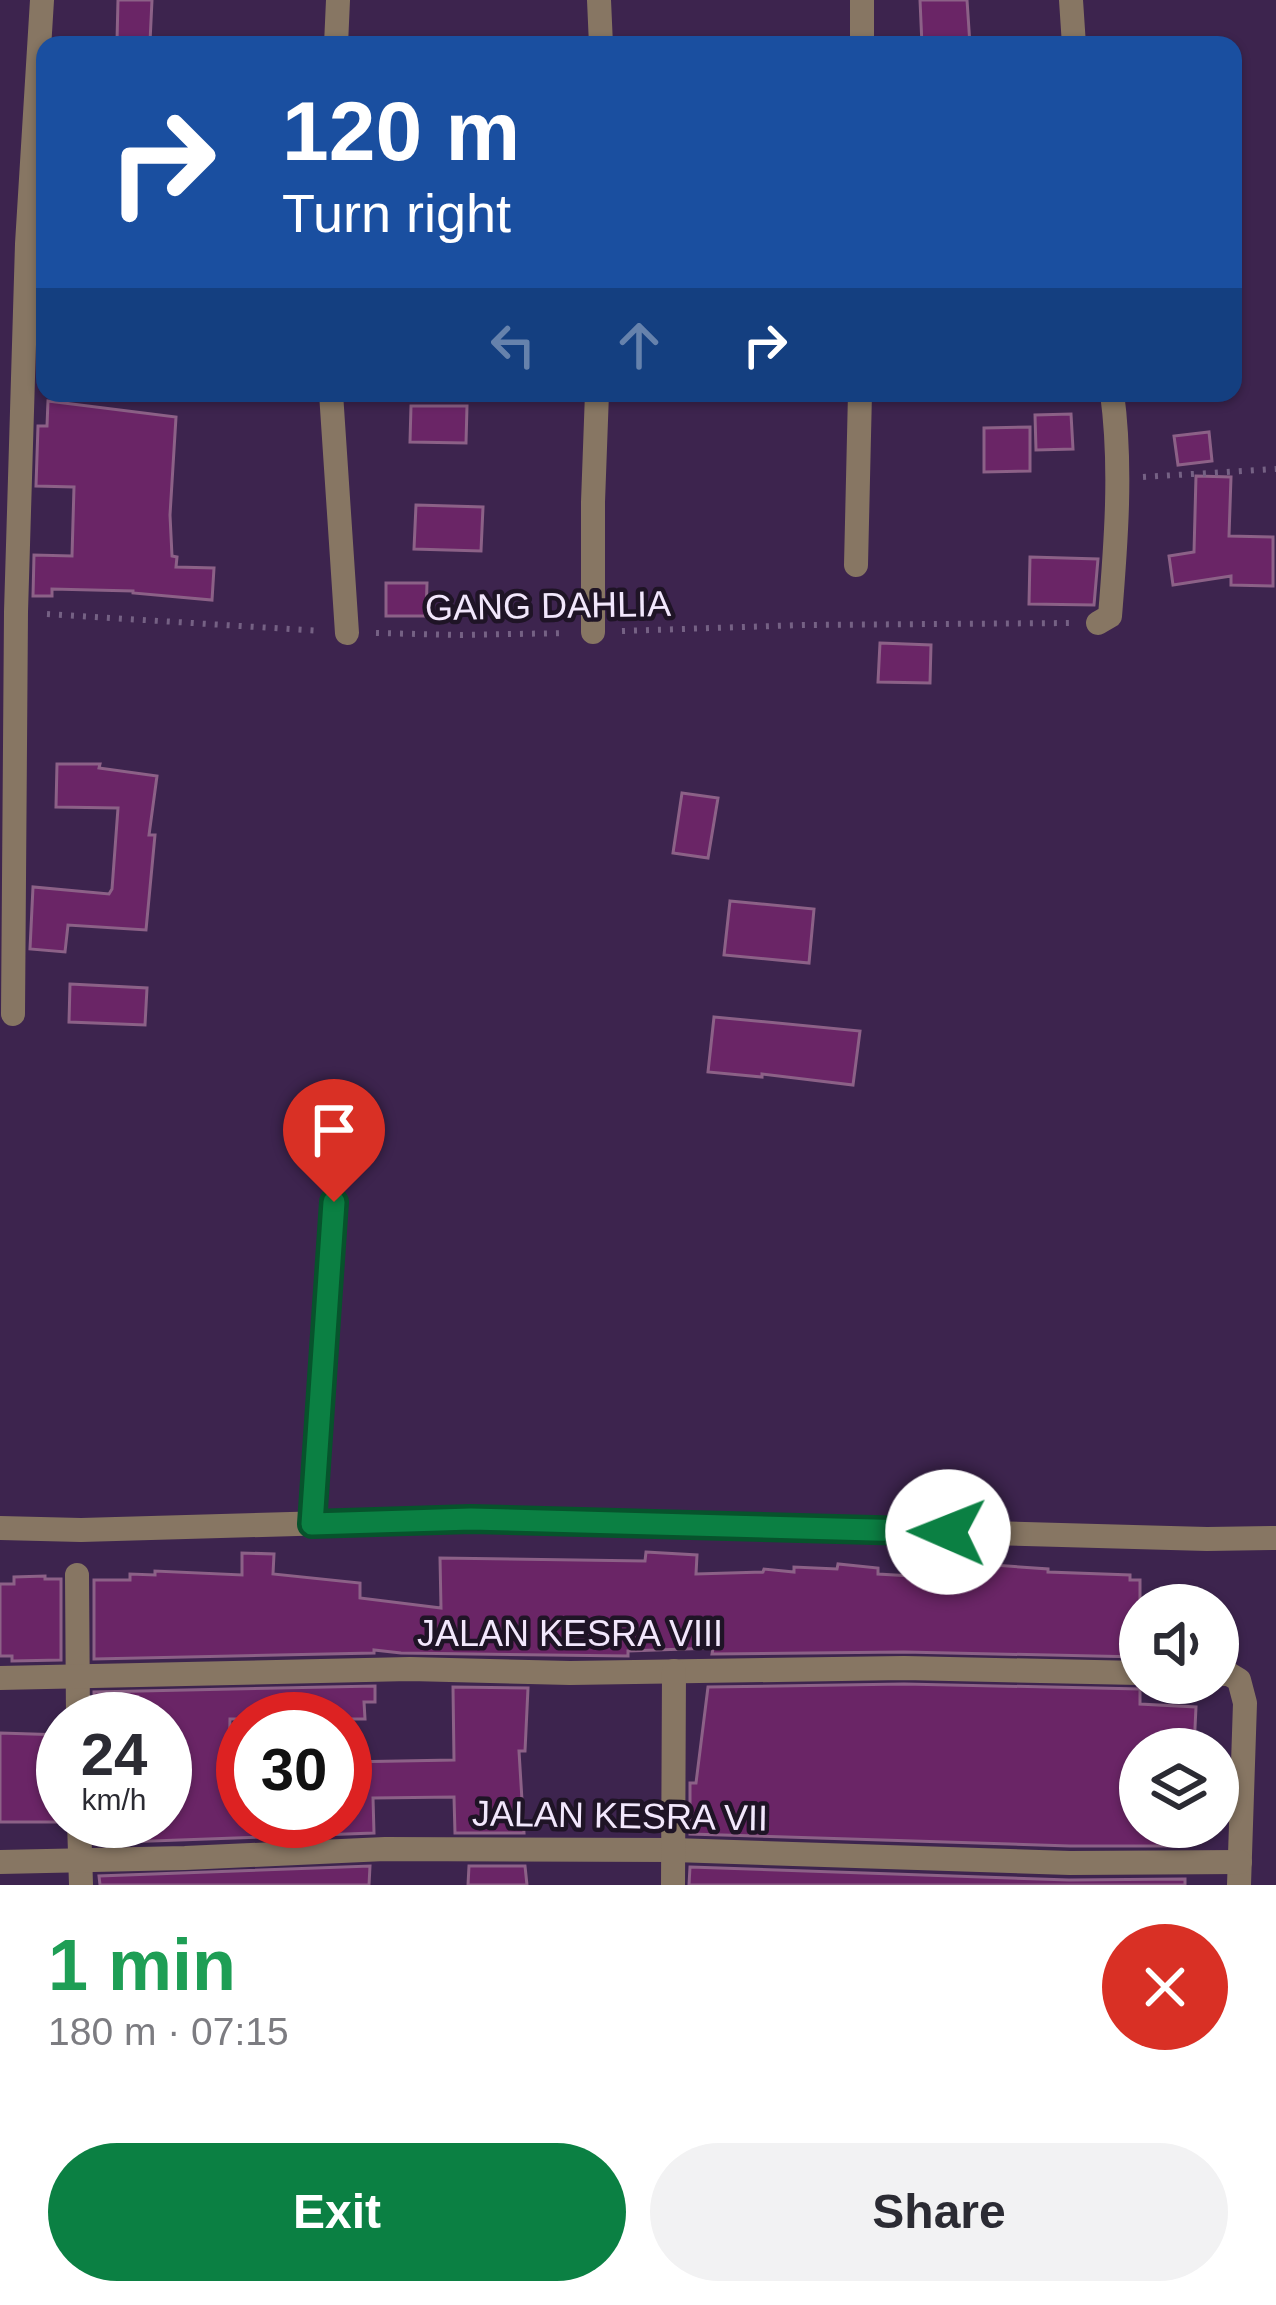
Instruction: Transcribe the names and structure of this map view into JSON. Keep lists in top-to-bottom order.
{
  "streets": {
    "street": ["JALAN KESRA VIII", "JALAN KESRA VII"],
    "path": ["GANG DAHLIA"]
  },
  "page": {
    "turn": ["120 m", "Turn right"],
    "speed": "24 km/h",
    "limit": "30",
    "heading": ["1 min", "180 m · 07:15"],
    "buttons": ["Exit", "Share"]
  }
}
